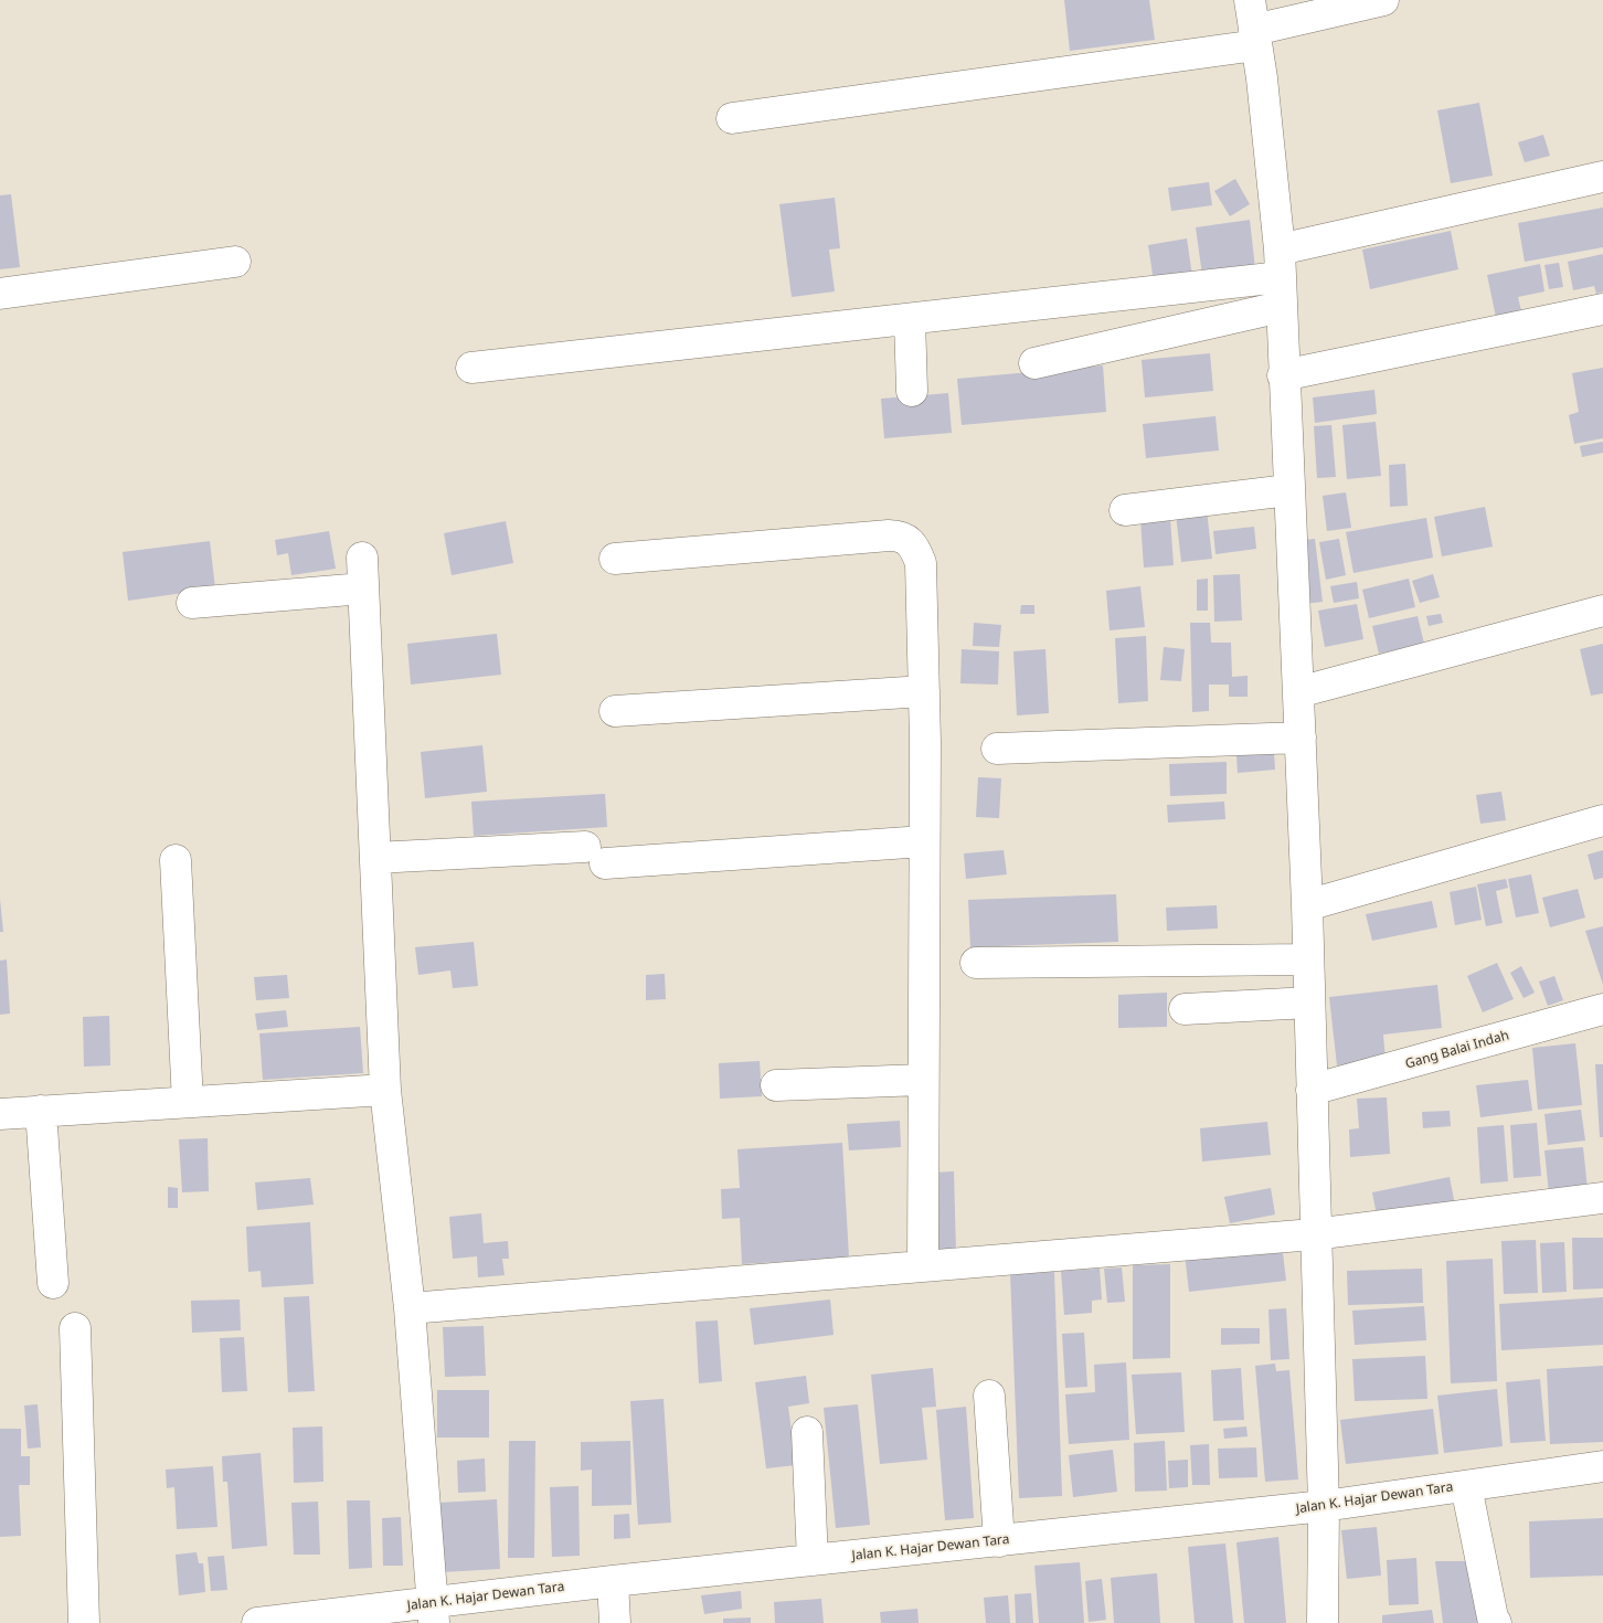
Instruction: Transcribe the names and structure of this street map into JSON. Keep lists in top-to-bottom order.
{
  "streets": {
    "street": ["Gang Balai Indah", "Jalan K. Hajar Dewan Tara"]
  }
}
